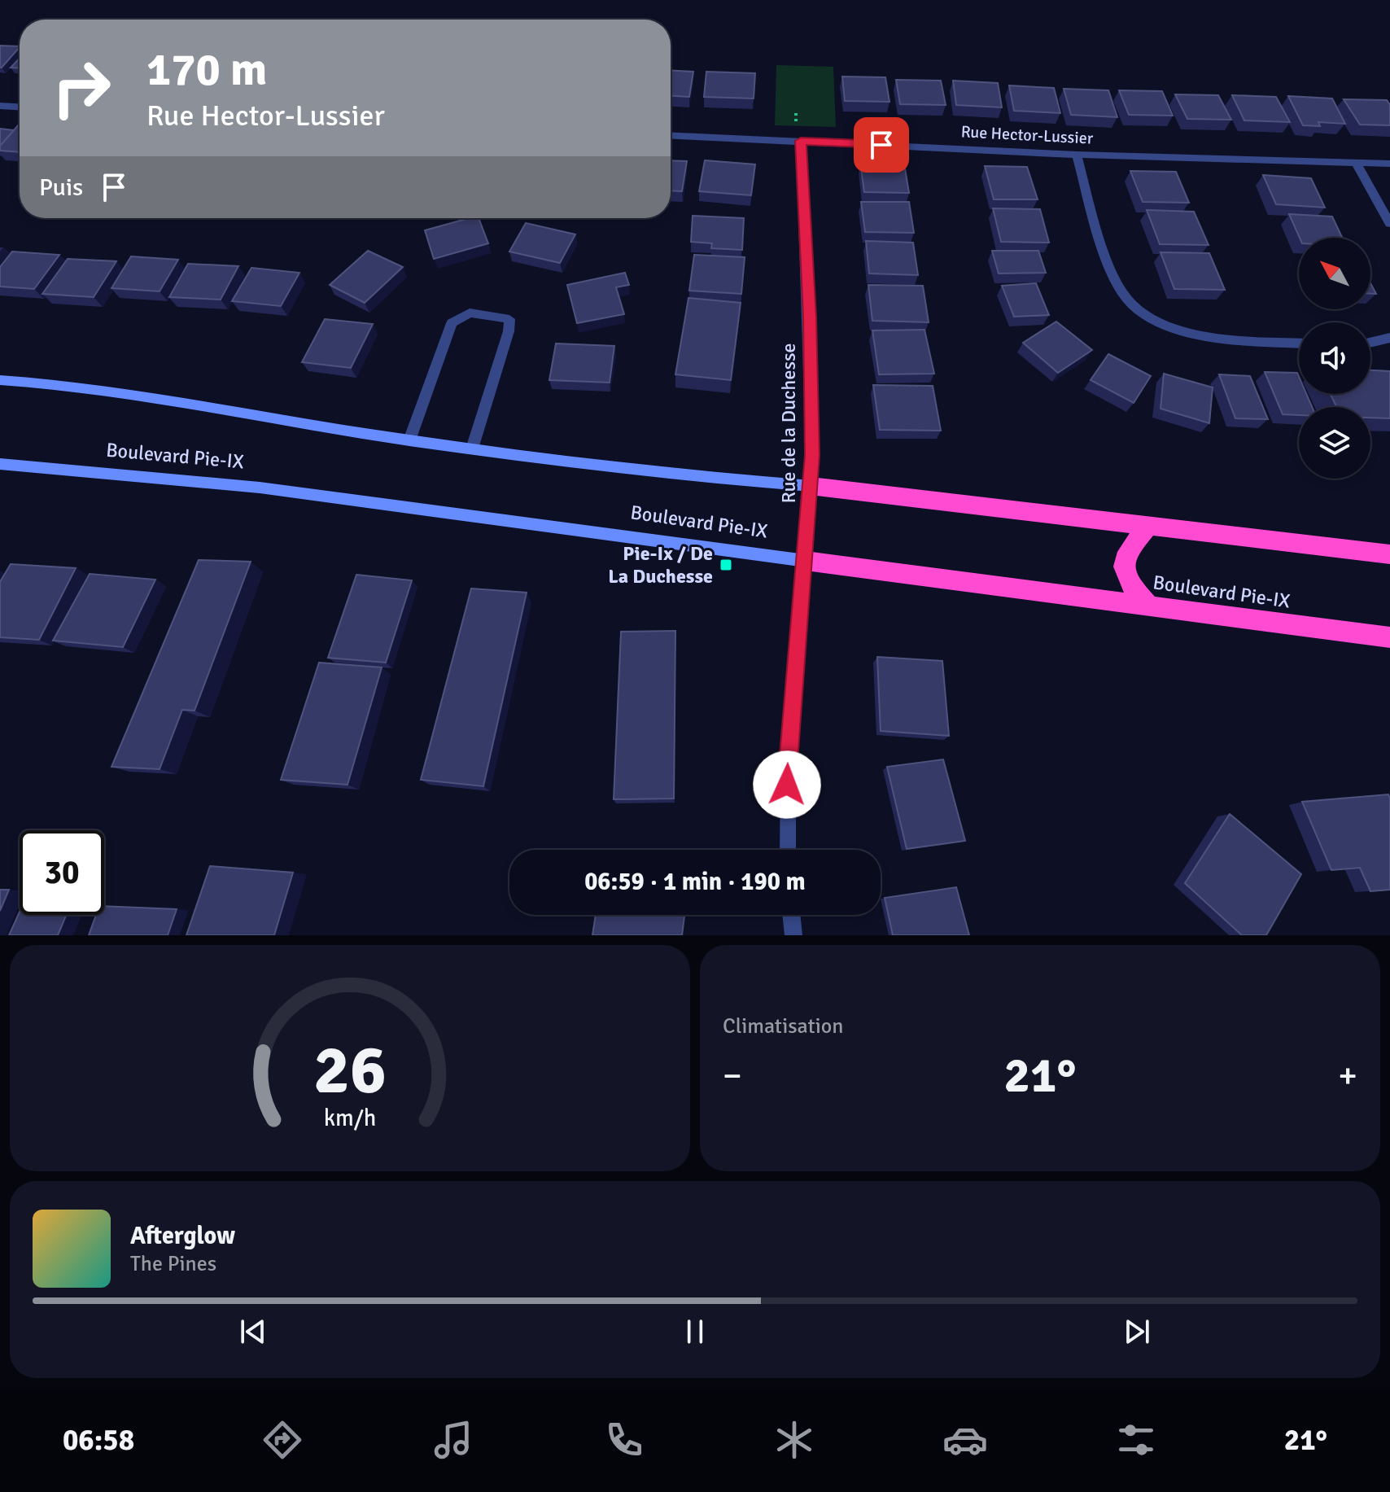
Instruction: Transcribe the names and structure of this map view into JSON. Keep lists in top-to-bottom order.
{
  "streets": {
    "highway": ["Boulevard Pie-IX"],
    "street": ["Rue Hector-Lussier", "Rue de la Duchesse"]
  },
  "crossings": [
    ["Rue Hector-Lussier", "Rue de la Duchesse"],
    ["Rue de la Duchesse", "Boulevard Pie-IX"]
  ],
  "places": {
    "transit": ["Pie-Ix / De La Duchesse"]
  },
  "north": "top left",
  "page": {
    "turn": ["170 m", "Rue Hector-Lussier"],
    "then": "Puis",
    "limit": "30",
    "trip": "06:59 · 1 min · 190 m",
    "tile": "Climatisation",
    "heat": ["−", "21°", "+"],
    "song": ["Afterglow", "The Pines"],
    "tabs": ["06:58", "21°"],
    "gauge": ["26", "km/h"]
  }
}
